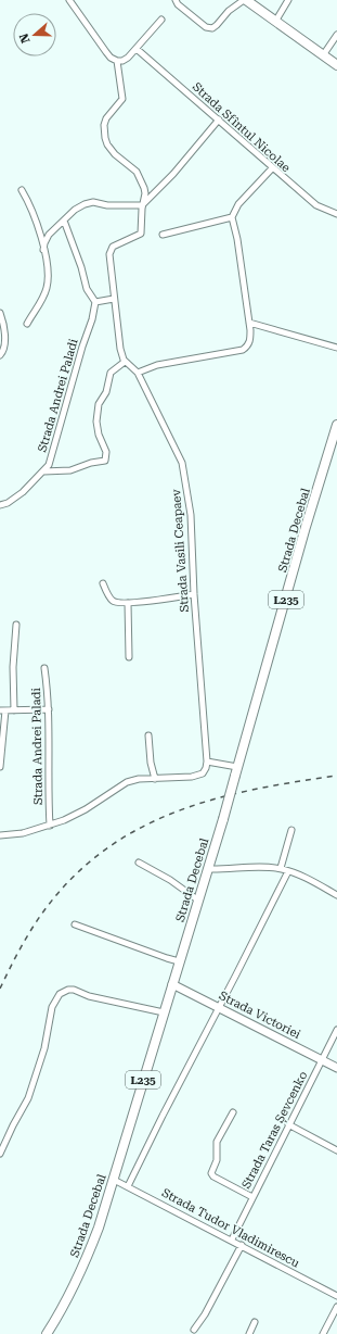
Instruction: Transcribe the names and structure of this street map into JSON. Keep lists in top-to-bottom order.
{
  "streets": {
    "main road": ["Strada Decebal", "L235"],
    "street": [
      "Strada Sfîntul Nicolae",
      "Strada Andrei Paladi",
      "Strada Vasili Ceapaev",
      "Strada Victoriei",
      "Strada Taras Șevcenko",
      "Strada Tudor Vladimirescu"
    ]
  },
  "crossings": [
    ["Strada Decebal", "Strada Victoriei"],
    ["Strada Decebal", "Strada Tudor Vladimirescu"],
    ["Strada Victoriei", "Strada Taras Șevcenko"],
    ["Strada Taras Șevcenko", "Strada Tudor Vladimirescu"]
  ],
  "north": "left"
}
